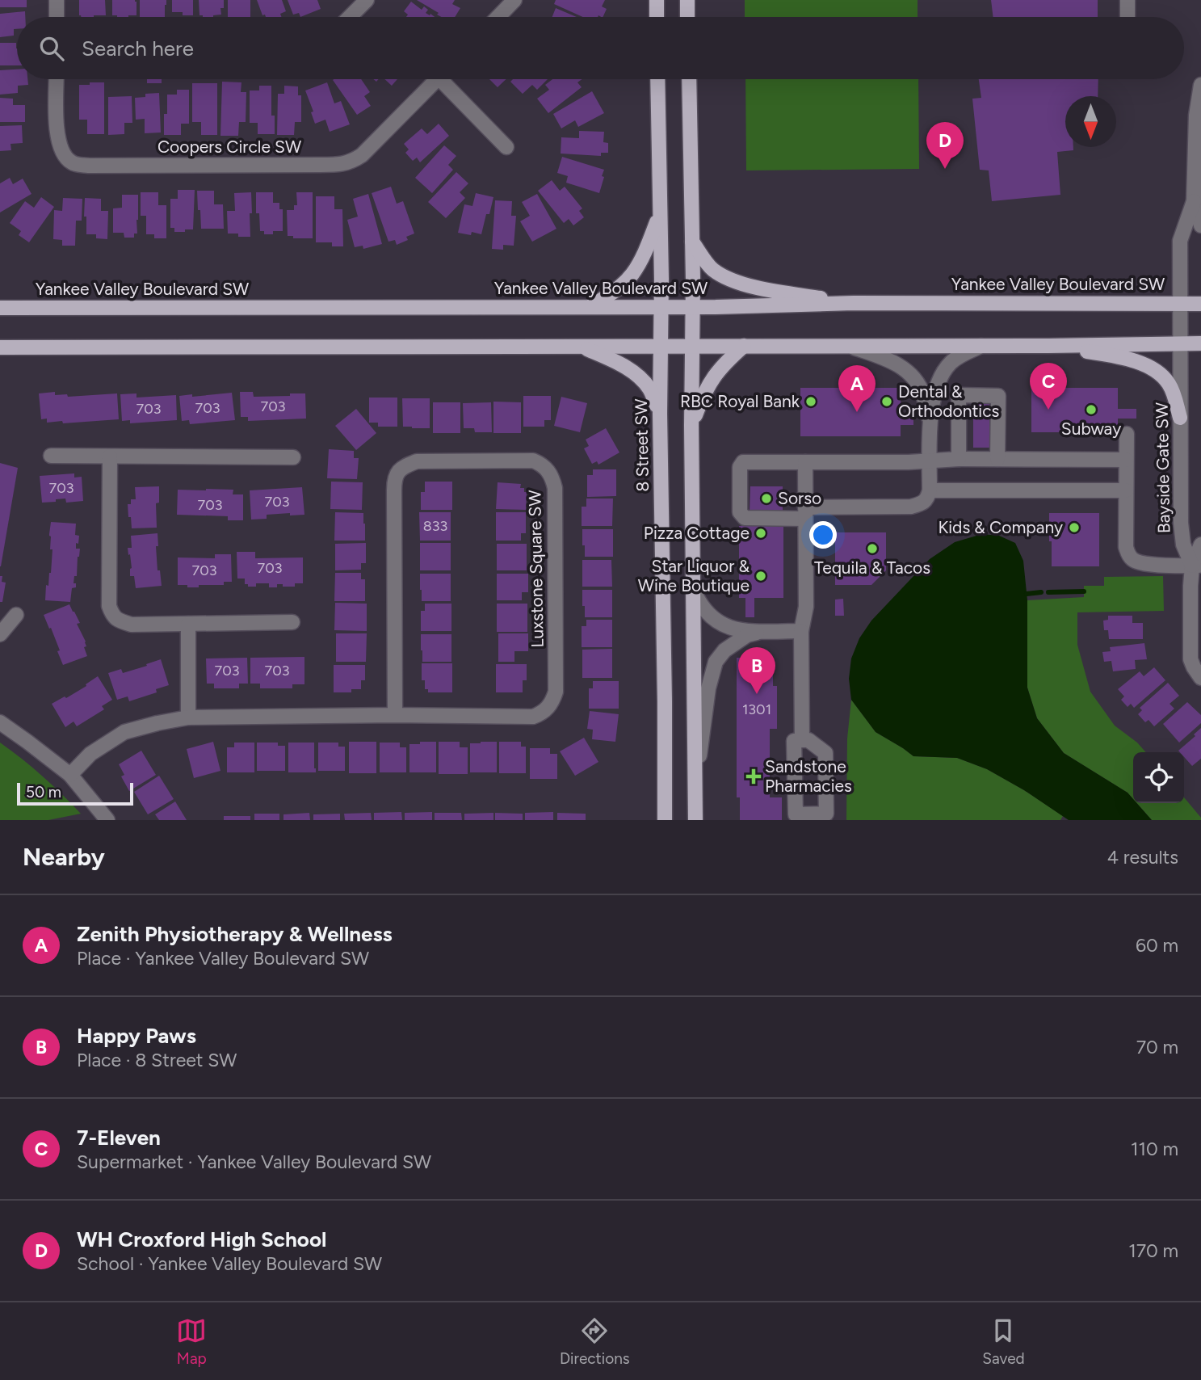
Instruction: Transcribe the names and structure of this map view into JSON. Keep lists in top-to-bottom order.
{
  "streets": {
    "main road": ["Yankee Valley Boulevard SW", "8 Street SW"],
    "street": ["Coopers Circle SW", "Bayside Gate SW", "Luxstone Square SW"]
  },
  "crossings": [
    ["Yankee Valley Boulevard SW", "8 Street SW"],
    ["Yankee Valley Boulevard SW", "Bayside Gate SW"]
  ],
  "places": {
    "other": [
      "RBC Royal Bank",
      "Dental & Orthodontics",
      "Subway",
      "Sorso",
      "Kids & Company",
      "Pizza Cottage",
      "Tequila & Tacos",
      "Star Liquor & Wine Boutique"
    ],
    "health": ["Sandstone Pharmacies"]
  },
  "house_numbers": [
    "703",
    "703",
    "703",
    "703",
    "703",
    "703",
    "833",
    "703",
    "703",
    "703",
    "703",
    "1301"
  ],
  "scale_bar": "50 m",
  "north": "bottom",
  "page": {
    "search": "Search here",
    "pins": [
      "D",
      "C",
      "A",
      "B"
    ],
    "scale": "50 m",
    "heading": ["Nearby", "4 results"],
    "list": [
      {
        "mark": "A",
        "name": "Zenith Physiotherapy & Wellness",
        "note": "Place · Yankee Valley Boulevard SW",
        "value": "60 m"
      },
      {
        "mark": "B",
        "name": "Happy Paws",
        "note": "Place · 8 Street SW",
        "value": "70 m"
      },
      {
        "mark": "C",
        "name": "7-Eleven",
        "note": "Supermarket · Yankee Valley Boulevard SW",
        "value": "110 m"
      },
      {
        "mark": "D",
        "name": "WH Croxford High School",
        "note": "School · Yankee Valley Boulevard SW",
        "value": "170 m"
      }
    ],
    "nav": ["Map", "Directions", "Saved"]
  }
}
